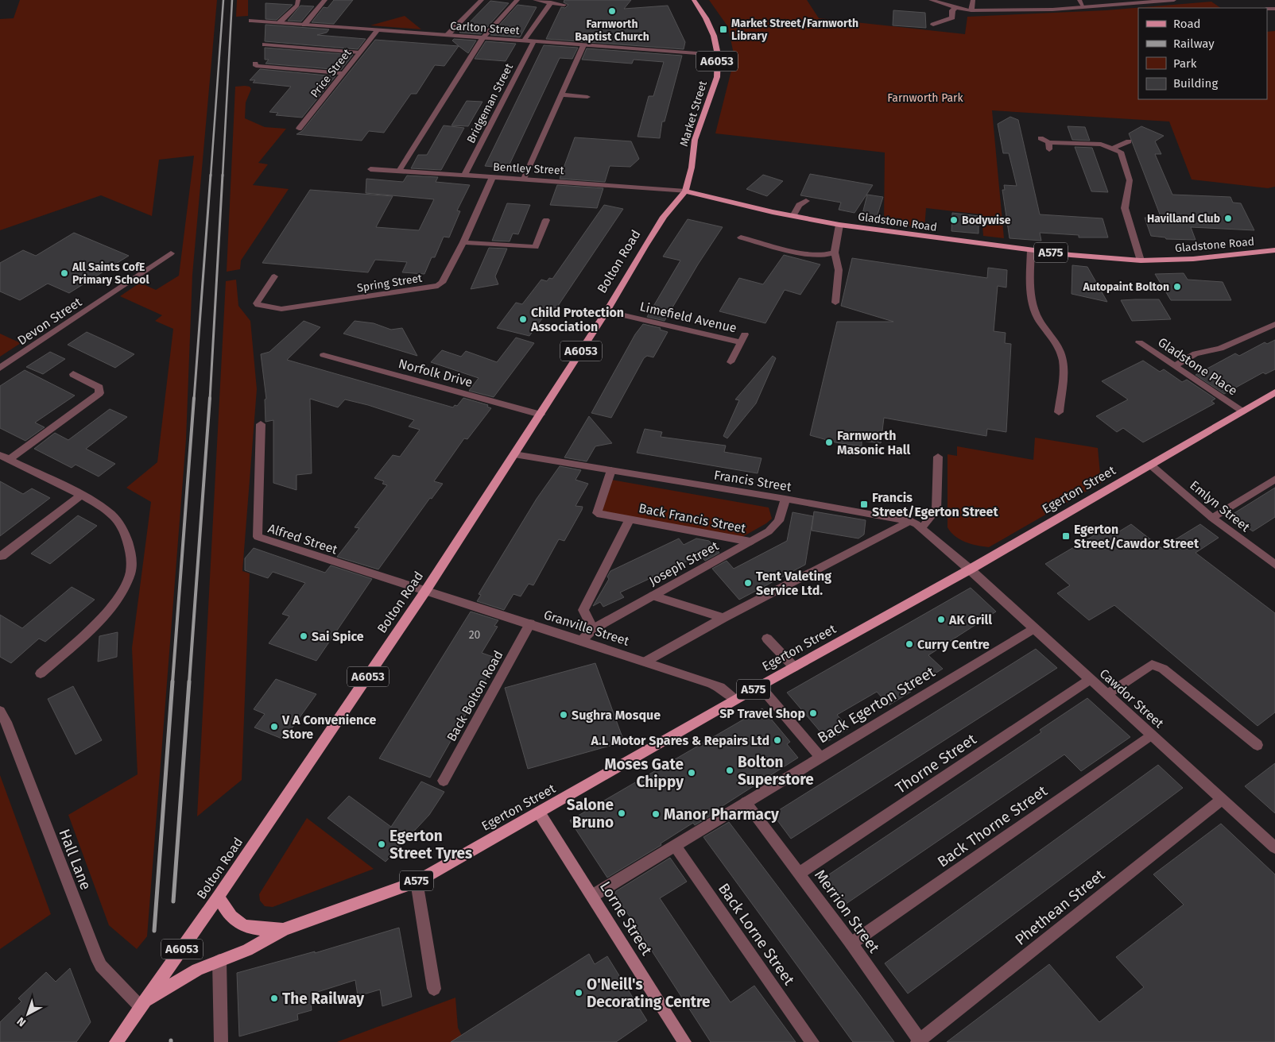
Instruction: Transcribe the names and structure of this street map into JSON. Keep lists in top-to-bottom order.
{
  "streets": {
    "main road": [
      "A6053",
      "Market Street",
      "Gladstone Road",
      "A575",
      "Bolton Road",
      "Egerton Street"
    ],
    "street": [
      "Carlton Street",
      "Price Street",
      "Bridgeman Street",
      "Bentley Street",
      "Spring Street",
      "Limefield Avenue",
      "Devon Street",
      "Gladstone Place",
      "Norfolk Drive",
      "Francis Street",
      "Emlyn Street",
      "Back Francis Street",
      "Alfred Street",
      "Joseph Street",
      "Granville Street",
      "Back Bolton Road",
      "Cawdor Street",
      "Back Egerton Street",
      "Thorne Street",
      "Back Thorne Street",
      "Hall Lane",
      "Phethean Street",
      "Merrion Street",
      "Lorne Street",
      "Back Lorne Street"
    ]
  },
  "crossings": [
    ["Carlton Street", "Price Street"],
    ["Carlton Street", "Bridgeman Street"],
    ["Carlton Street", "Market Street"],
    ["Bridgeman Street", "Bentley Street"],
    ["Market Street", "Bentley Street"],
    ["Market Street", "Gladstone Road"],
    ["Market Street", "Bolton Road"],
    ["Bentley Street", "Gladstone Road"],
    ["Bentley Street", "Bolton Road"],
    ["Bentley Street", "Spring Street"],
    ["Gladstone Road", "Bolton Road"],
    ["Bolton Road", "Limefield Avenue"],
    ["Bolton Road", "Norfolk Drive"],
    ["Bolton Road", "Francis Street"],
    ["Bolton Road", "Egerton Street"],
    ["Bolton Road", "Alfred Street"],
    ["Bolton Road", "Granville Street"],
    ["Bolton Road", "Hall Lane"],
    ["Gladstone Place", "Egerton Street"],
    ["Francis Street", "Egerton Street"],
    ["Francis Street", "Joseph Street"],
    ["Francis Street", "Cawdor Street"],
    ["Egerton Street", "Emlyn Street"],
    ["Egerton Street", "Granville Street"],
    ["Egerton Street", "Cawdor Street"],
    ["Egerton Street", "Hall Lane"],
    ["Egerton Street", "Lorne Street"],
    ["Back Francis Street", "Joseph Street"],
    ["Alfred Street", "Granville Street"],
    ["Joseph Street", "Granville Street"],
    ["Granville Street", "Back Bolton Road"],
    ["Cawdor Street", "Back Egerton Street"],
    ["Cawdor Street", "Thorne Street"],
    ["Cawdor Street", "Back Thorne Street"],
    ["Cawdor Street", "Phethean Street"],
    ["Back Egerton Street", "Merrion Street"],
    ["Back Egerton Street", "Lorne Street"],
    ["Back Egerton Street", "Back Lorne Street"],
    ["Thorne Street", "Merrion Street"],
    ["Back Thorne Street", "Merrion Street"],
    ["Phethean Street", "Merrion Street"]
  ],
  "parks": ["Farnworth Park"],
  "places": {
    "other": [
      "Farnworth Baptist Church",
      "Havilland Club",
      "Bodywise",
      "All Saints CofE Primary School",
      "Autopaint Bolton",
      "Child Protection Association",
      "Farnworth Masonic Hall",
      "Tent Valeting Service Ltd.",
      "AK Grill",
      "Sai Spice",
      "Curry Centre",
      "SP Travel Shop",
      "Sughra Mosque",
      "V A Convenience Store",
      "A.L Motor Spares & Repairs Ltd",
      "Bolton Superstore",
      "Moses Gate Chippy",
      "Salone Bruno",
      "Manor Pharmacy",
      "Egerton Street Tyres",
      "O'Neill's Decorating Centre",
      "The Railway"
    ],
    "transit": ["Market Street/Farnworth Library", "Francis Street/Egerton Street", "Egerton Street/Cawdor Street"]
  },
  "house_numbers": ["20"],
  "legend": [
    "Road",
    "Railway",
    "Park",
    "Building"
  ],
  "north": "bottom left"
}
